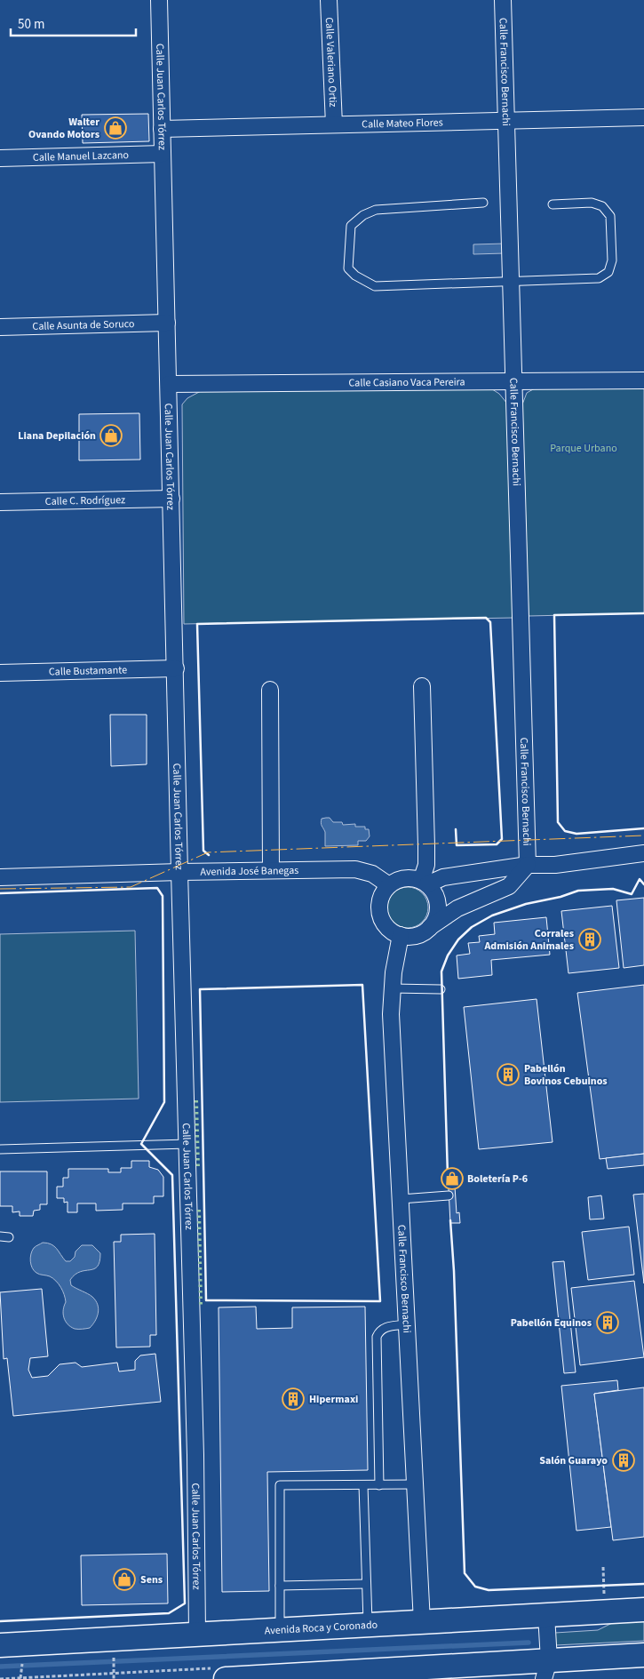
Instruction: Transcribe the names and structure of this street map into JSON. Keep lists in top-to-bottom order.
{
  "streets": {
    "main road": ["Avenida Roca y Coronado"],
    "street": [
      "Calle Valeriano Ortiz",
      "Calle Francisco Bernachi",
      "Calle Juan Carlos Tórrez",
      "Calle Mateo Flores",
      "Calle Manuel Lazcano",
      "Calle Asunta de Soruco",
      "Calle Casiano Vaca Pereira",
      "Calle C. Rodríguez",
      "Calle Bustamante",
      "Avenida José Banegas"
    ]
  },
  "crossings": [
    ["Calle Valeriano Ortiz", "Calle Mateo Flores"],
    ["Calle Francisco Bernachi", "Calle Mateo Flores"],
    ["Calle Francisco Bernachi", "Calle Casiano Vaca Pereira"],
    ["Calle Francisco Bernachi", "Avenida José Banegas"],
    ["Calle Francisco Bernachi", "Avenida Roca y Coronado"],
    ["Calle Juan Carlos Tórrez", "Calle Mateo Flores"],
    ["Calle Juan Carlos Tórrez", "Calle Manuel Lazcano"],
    ["Calle Juan Carlos Tórrez", "Calle Asunta de Soruco"],
    ["Calle Juan Carlos Tórrez", "Calle Casiano Vaca Pereira"],
    ["Calle Juan Carlos Tórrez", "Calle C. Rodríguez"],
    ["Calle Juan Carlos Tórrez", "Calle Bustamante"],
    ["Calle Juan Carlos Tórrez", "Avenida José Banegas"],
    ["Calle Juan Carlos Tórrez", "Avenida Roca y Coronado"]
  ],
  "parks": ["Parque Urbano"],
  "places": {
    "shop": [
      "Walter Ovando Motors",
      "Liana Depilación",
      "Boletería P-6",
      "Sens"
    ],
    "building": [
      "Corrales Admisión Animales",
      "Pabellón Bovinos Cebuinos",
      "Pabellón Equinos",
      "Hipermaxi",
      "Salón Guarayo"
    ]
  },
  "scale_bar": "50 m"
}
